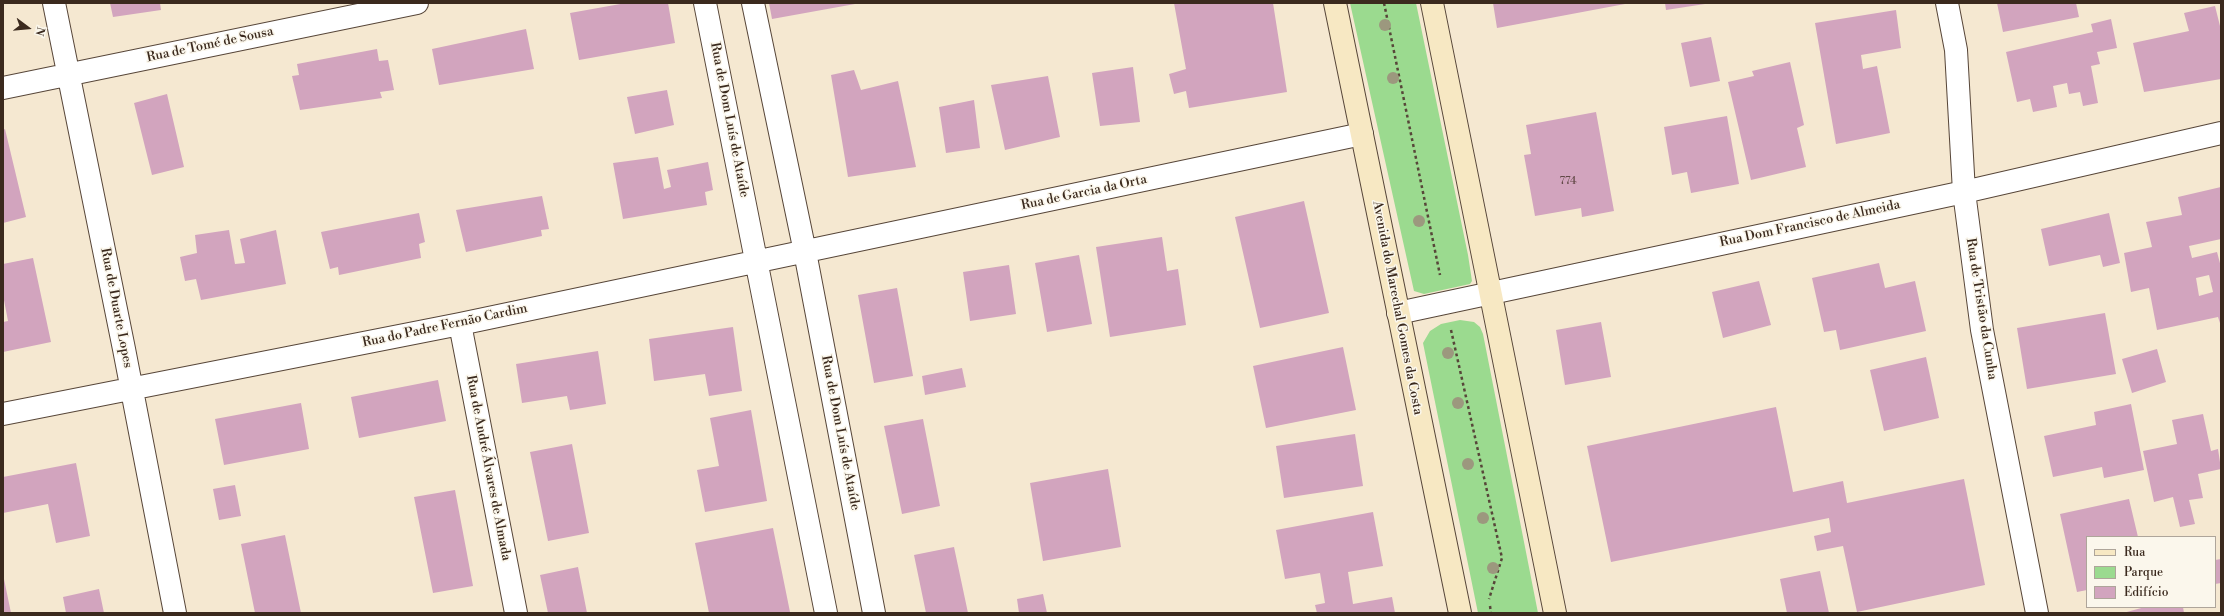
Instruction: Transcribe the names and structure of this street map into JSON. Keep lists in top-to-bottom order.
{
  "streets": {
    "main road": ["Avenida do Marechal Gomes da Costa"],
    "street": [
      "Rua de Tomé de Sousa",
      "Rua de Dom Luís de Ataíde",
      "Rua de Garcia da Orta",
      "Rua Dom Francisco de Almeida",
      "Rua de Duarte Lopes",
      "Rua de Tristão da Cunha",
      "Rua do Padre Fernão Cardim",
      "Rua de André Álvares de Almada"
    ]
  },
  "crossings": [
    ["Rua de Tomé de Sousa", "Rua de Duarte Lopes"],
    ["Rua de Dom Luís de Ataíde", "Rua de Garcia da Orta"],
    ["Rua de Dom Luís de Ataíde", "Rua do Padre Fernão Cardim"],
    ["Rua de Garcia da Orta", "Avenida do Marechal Gomes da Costa"],
    ["Rua Dom Francisco de Almeida", "Avenida do Marechal Gomes da Costa"],
    ["Rua Dom Francisco de Almeida", "Rua de Tristão da Cunha"],
    ["Rua de Duarte Lopes", "Rua do Padre Fernão Cardim"],
    ["Rua do Padre Fernão Cardim", "Rua de André Álvares de Almada"]
  ],
  "house_numbers": ["774"],
  "legend": ["Rua", "Parque", "Edifício"],
  "north": "right"
}
